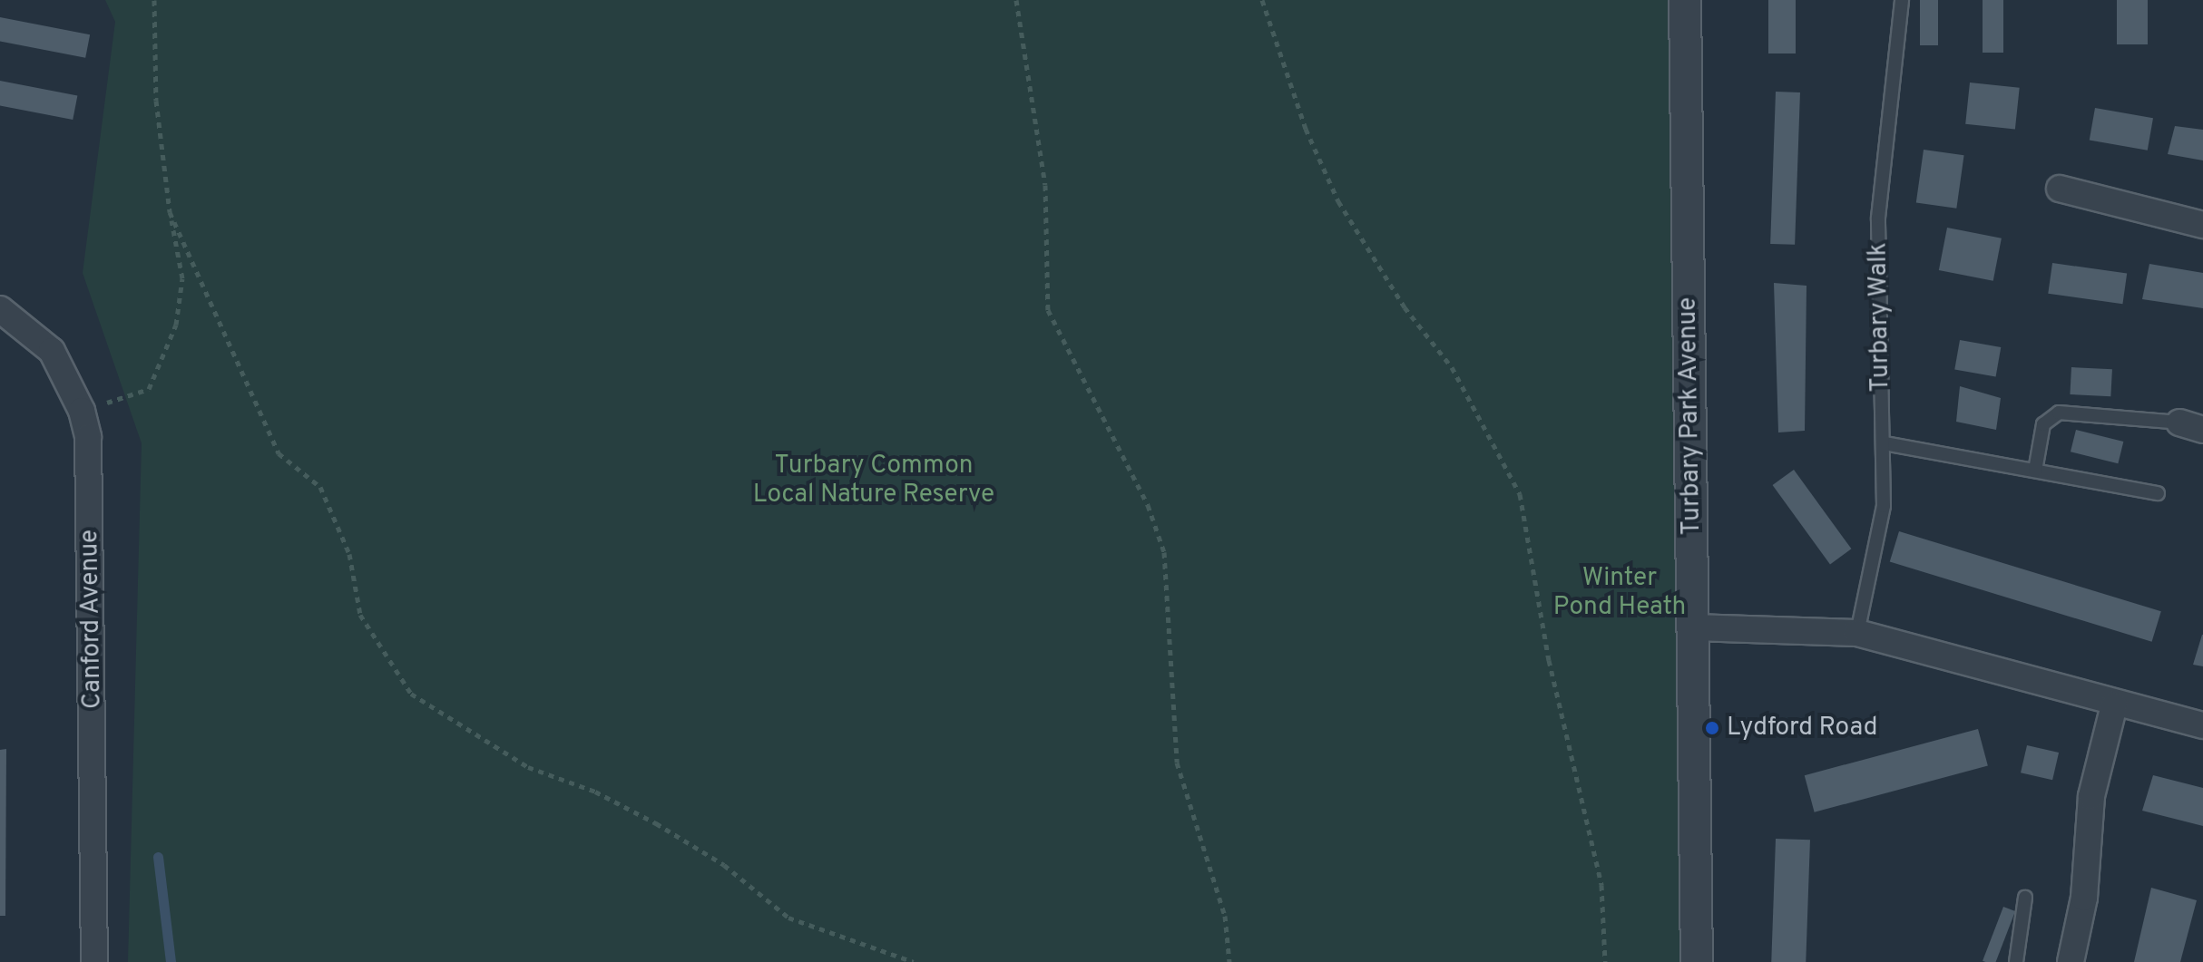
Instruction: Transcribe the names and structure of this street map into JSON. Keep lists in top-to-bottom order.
{
  "streets": {
    "street": ["Turbary Park Avenue", "Canford Avenue"],
    "lane": ["Turbary Walk"]
  },
  "parks": ["Turbary Common Local Nature Reserve", "Winter Pond Heath"],
  "places": ["Lydford Road"]
}
